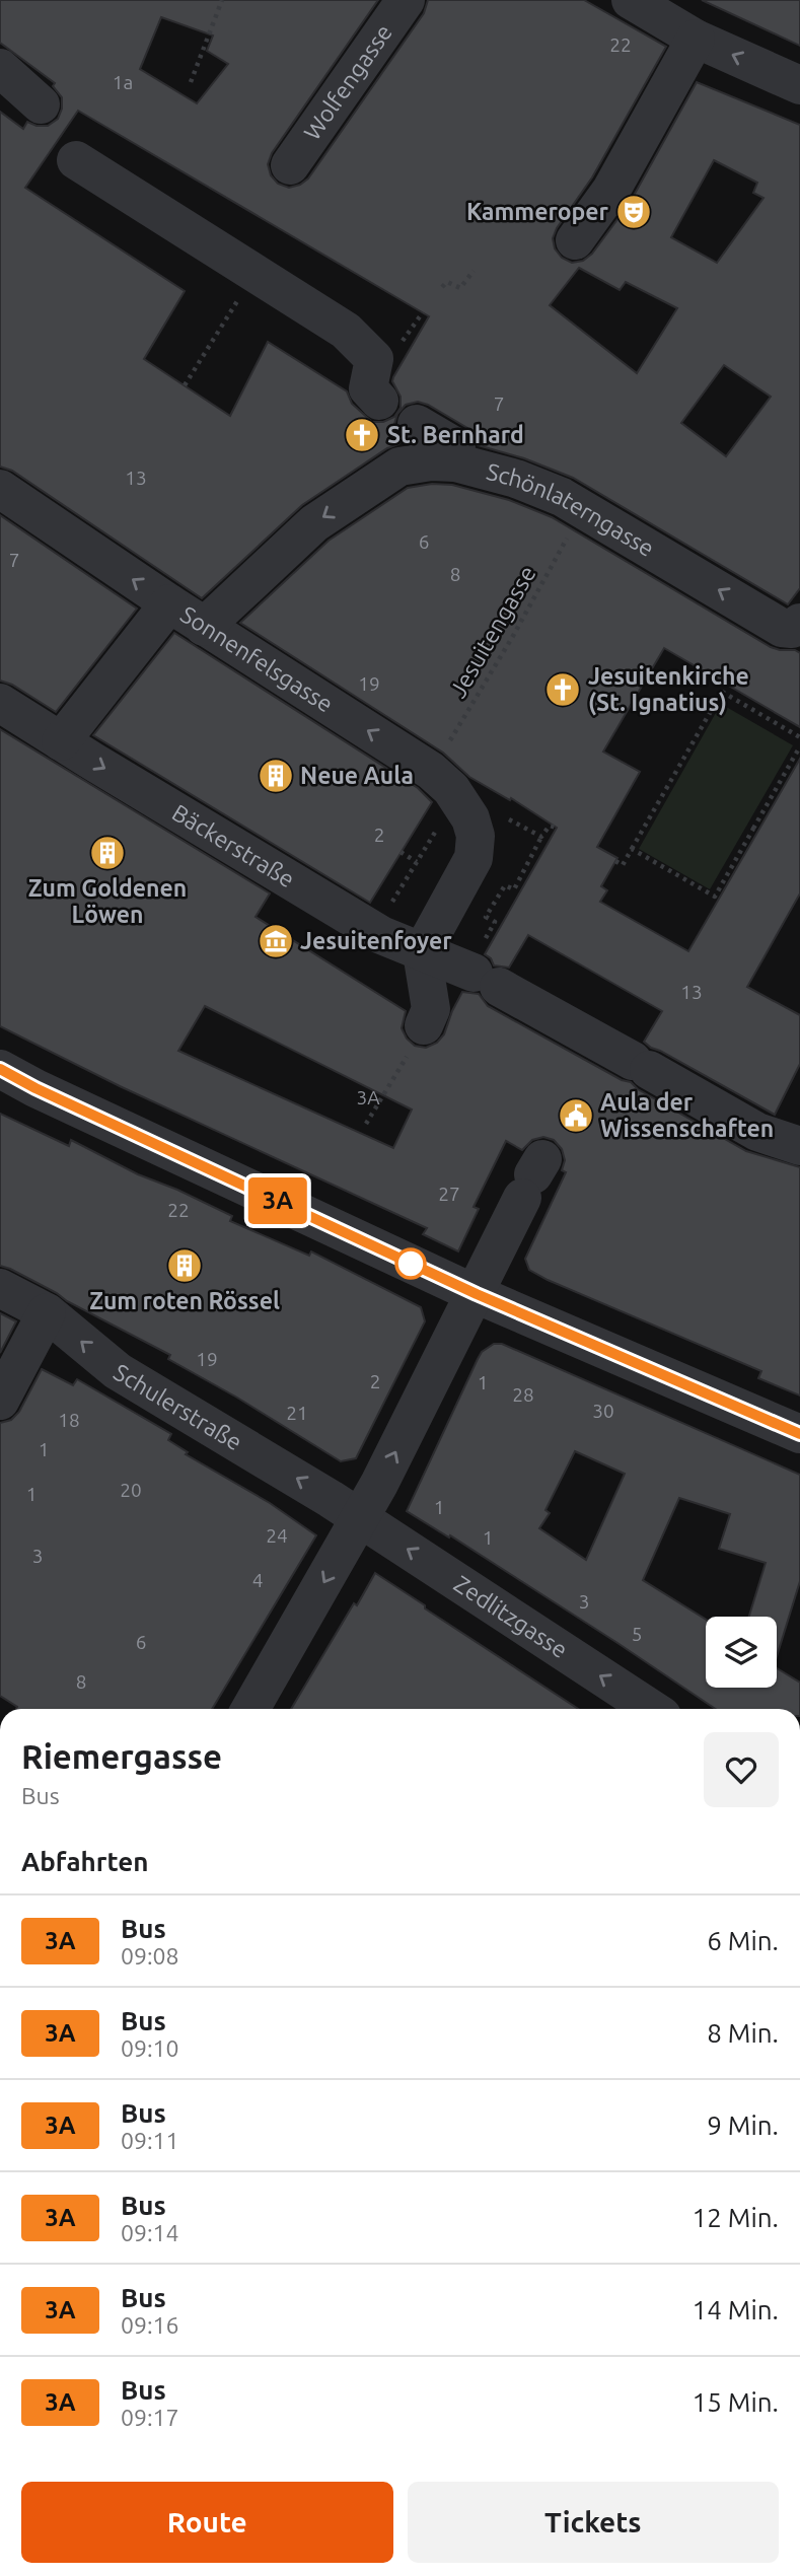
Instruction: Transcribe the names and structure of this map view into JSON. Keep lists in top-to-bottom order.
{
  "streets": {
    "street": [
      "Wolfengasse",
      "Schönlaterngasse",
      "Sonnenfelsgasse",
      "Bäckerstraße",
      "Schulerstraße",
      "Zedlitzgasse"
    ],
    "path": ["Jesuitengasse"]
  },
  "crossings": [
    ["Schönlaterngasse", "Jesuitengasse"],
    ["Schönlaterngasse", "Sonnenfelsgasse"],
    ["Jesuitengasse", "Sonnenfelsgasse"],
    ["Jesuitengasse", "Bäckerstraße"],
    ["Schulerstraße", "Zedlitzgasse"]
  ],
  "one_way": ["Schönlaterngasse", "Sonnenfelsgasse"],
  "places": {
    "theatre": ["Kammeroper"],
    "church": ["St. Bernhard", "Jesuitenkirche (St. Ignatius)"],
    "building": ["Neue Aula", "Zum Goldenen Löwen", "Zum roten Rössel"],
    "museum": ["Jesuitenfoyer"],
    "public building": ["Aula der Wissenschaften"]
  },
  "lines": ["bus line 3A"],
  "house_numbers": [
    "22",
    "1a",
    "7",
    "13",
    "6",
    "7",
    "8",
    "19",
    "2",
    "13",
    "3A",
    "27",
    "22",
    "19",
    "2",
    "1",
    "28",
    "30",
    "21",
    "18",
    "1",
    "20",
    "1",
    "1",
    "24",
    "1",
    "3",
    "4",
    "3",
    "5",
    "6",
    "8"
  ],
  "page": {
    "on_map": "3A",
    "heading": [
      ["Riemergasse", "Bus"],
      "Abfahrten"
    ],
    "list": [
      {
        "mark": "3A",
        "name": "Bus",
        "note": "09:08",
        "value": "6 Min."
      },
      {
        "mark": "3A",
        "name": "Bus",
        "note": "09:10",
        "value": "8 Min."
      },
      {
        "mark": "3A",
        "name": "Bus",
        "note": "09:11",
        "value": "9 Min."
      },
      {
        "mark": "3A",
        "name": "Bus",
        "note": "09:14",
        "value": "12 Min."
      },
      {
        "mark": "3A",
        "name": "Bus",
        "note": "09:16",
        "value": "14 Min."
      },
      {
        "mark": "3A",
        "name": "Bus",
        "note": "09:17",
        "value": "15 Min."
      }
    ],
    "buttons": ["Route", "Tickets"]
  }
}
